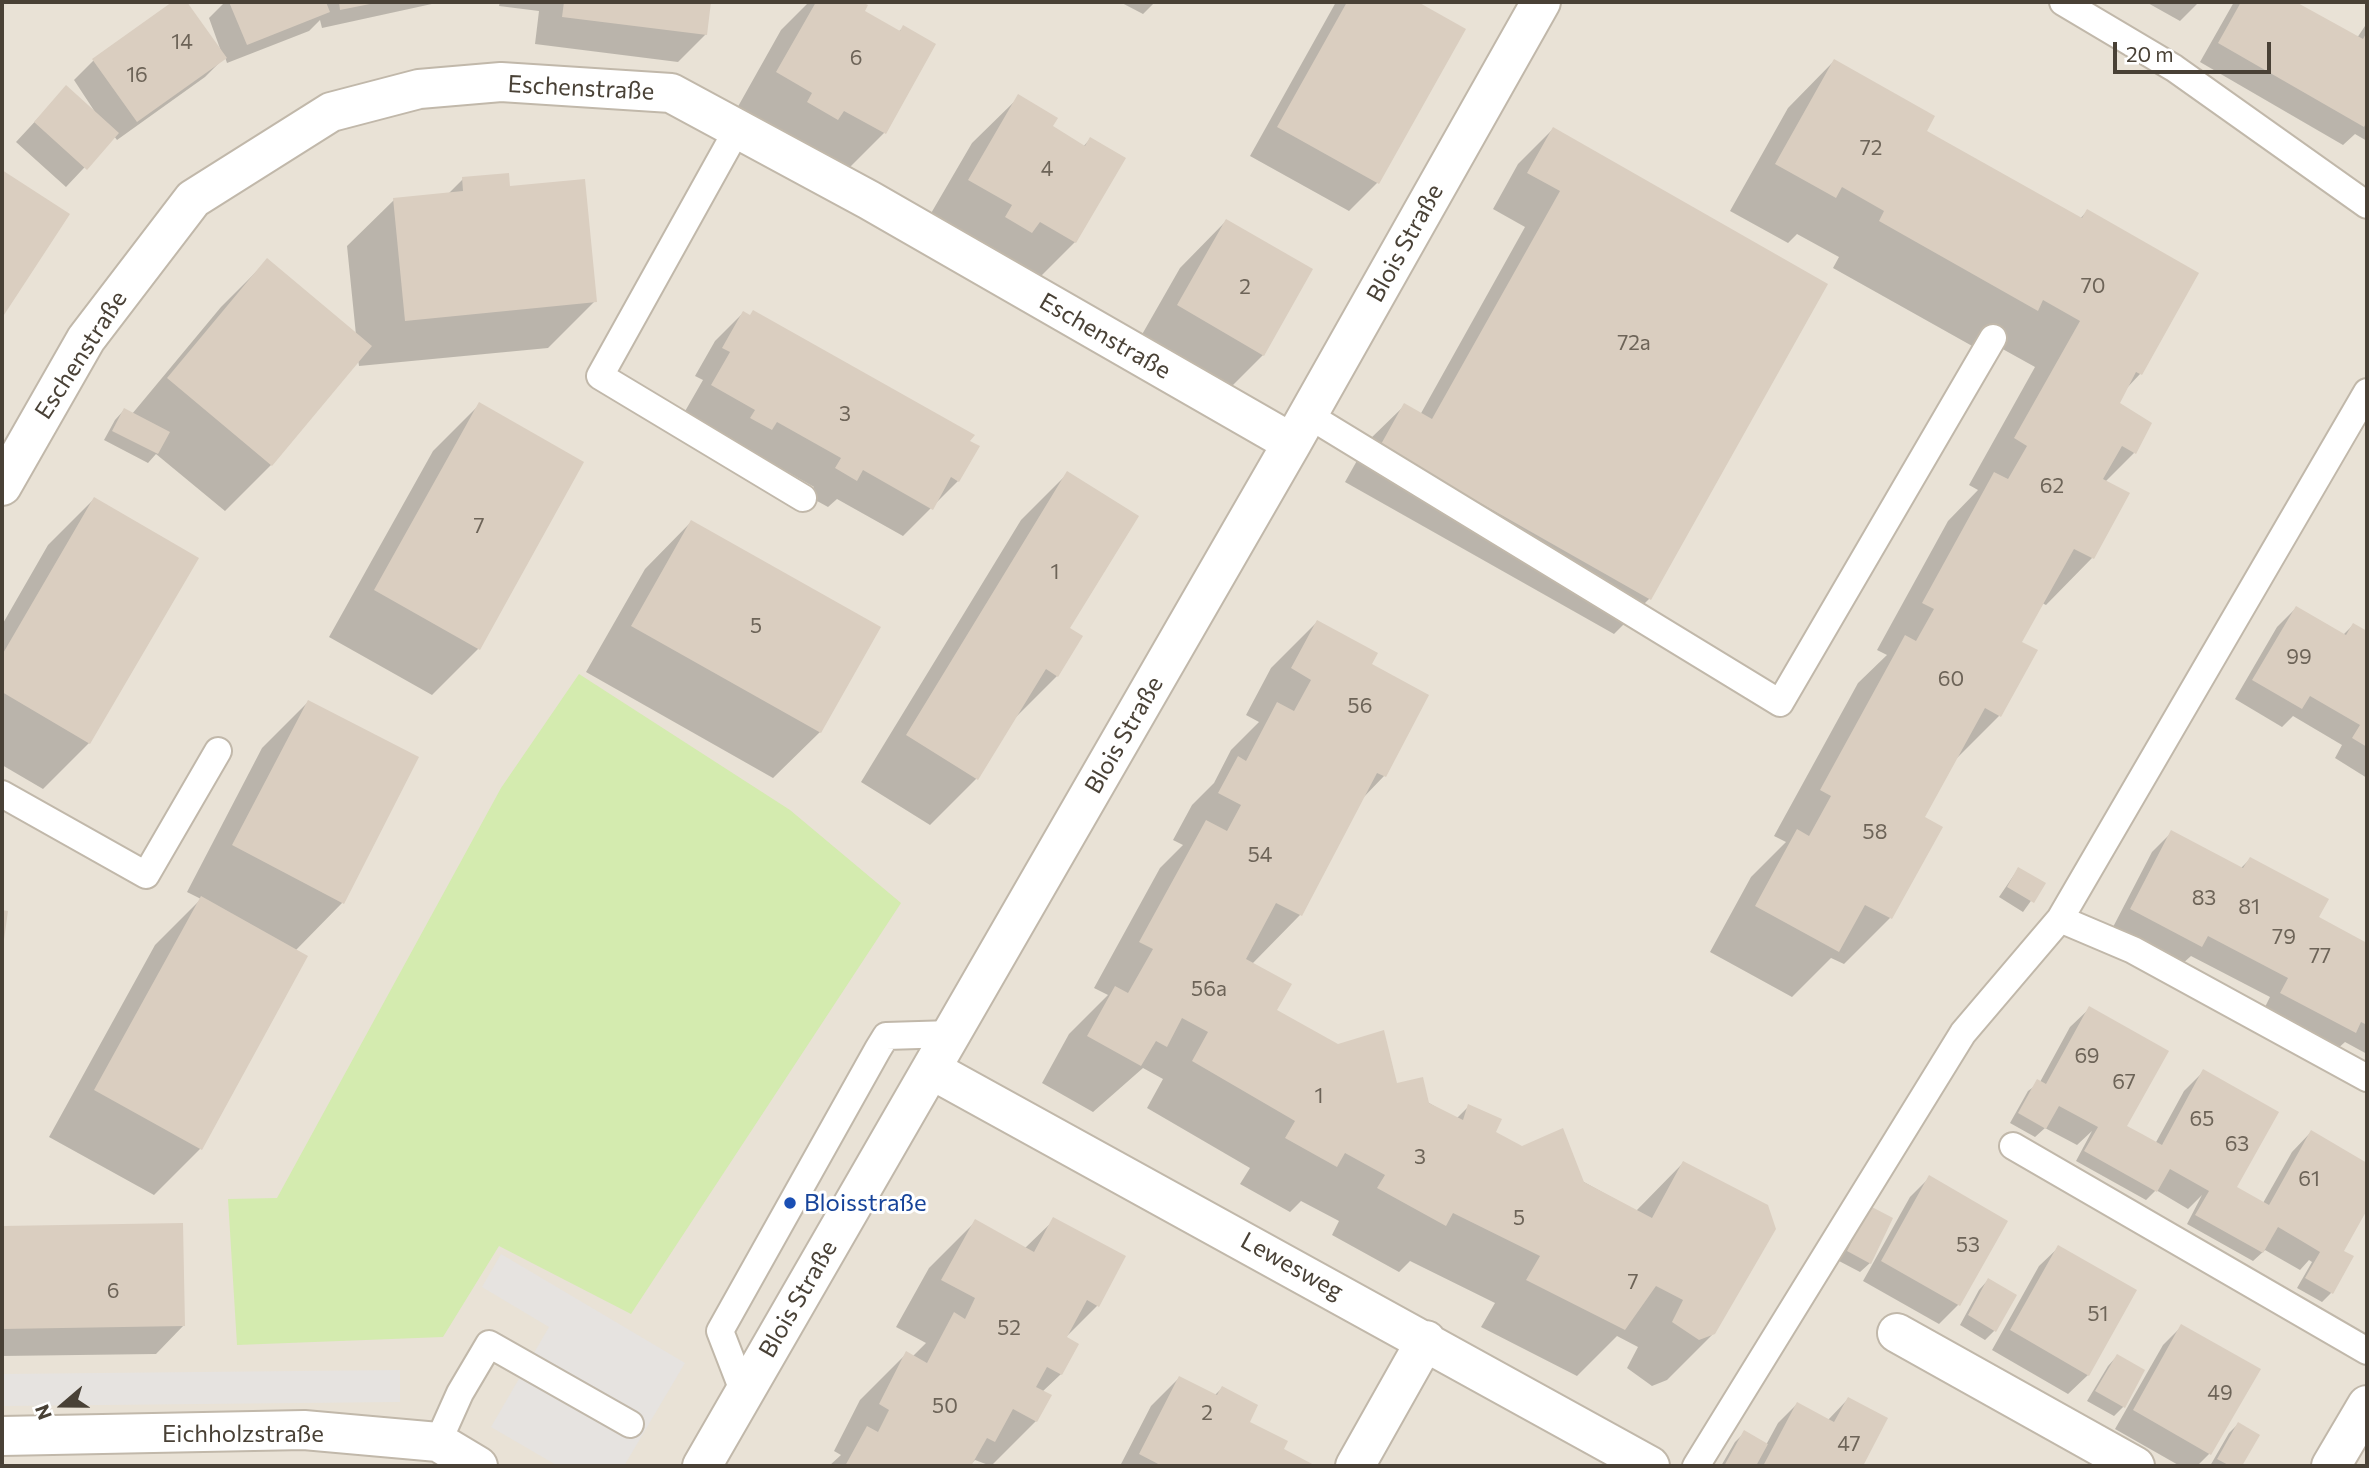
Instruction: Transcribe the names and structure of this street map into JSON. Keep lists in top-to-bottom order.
{
  "streets": {
    "street": [
      "Eschenstraße",
      "Blois Straße",
      "Lewesweg",
      "Eichholzstraße"
    ]
  },
  "crossings": [
    ["Eschenstraße", "Blois Straße"],
    ["Blois Straße", "Lewesweg"]
  ],
  "places": ["Bloisstraße"],
  "house_numbers": [
    "14",
    "6",
    "16",
    "72",
    "4",
    "70",
    "2",
    "72a",
    "3",
    "62",
    "7",
    "1",
    "5",
    "99",
    "60",
    "56",
    "58",
    "54",
    "83",
    "81",
    "79",
    "77",
    "56a",
    "69",
    "67",
    "1",
    "65",
    "63",
    "3",
    "61",
    "5",
    "53",
    "7",
    "6",
    "51",
    "52",
    "49",
    "50",
    "2",
    "47"
  ],
  "scale_bar": "20 m",
  "north": "left"
}
